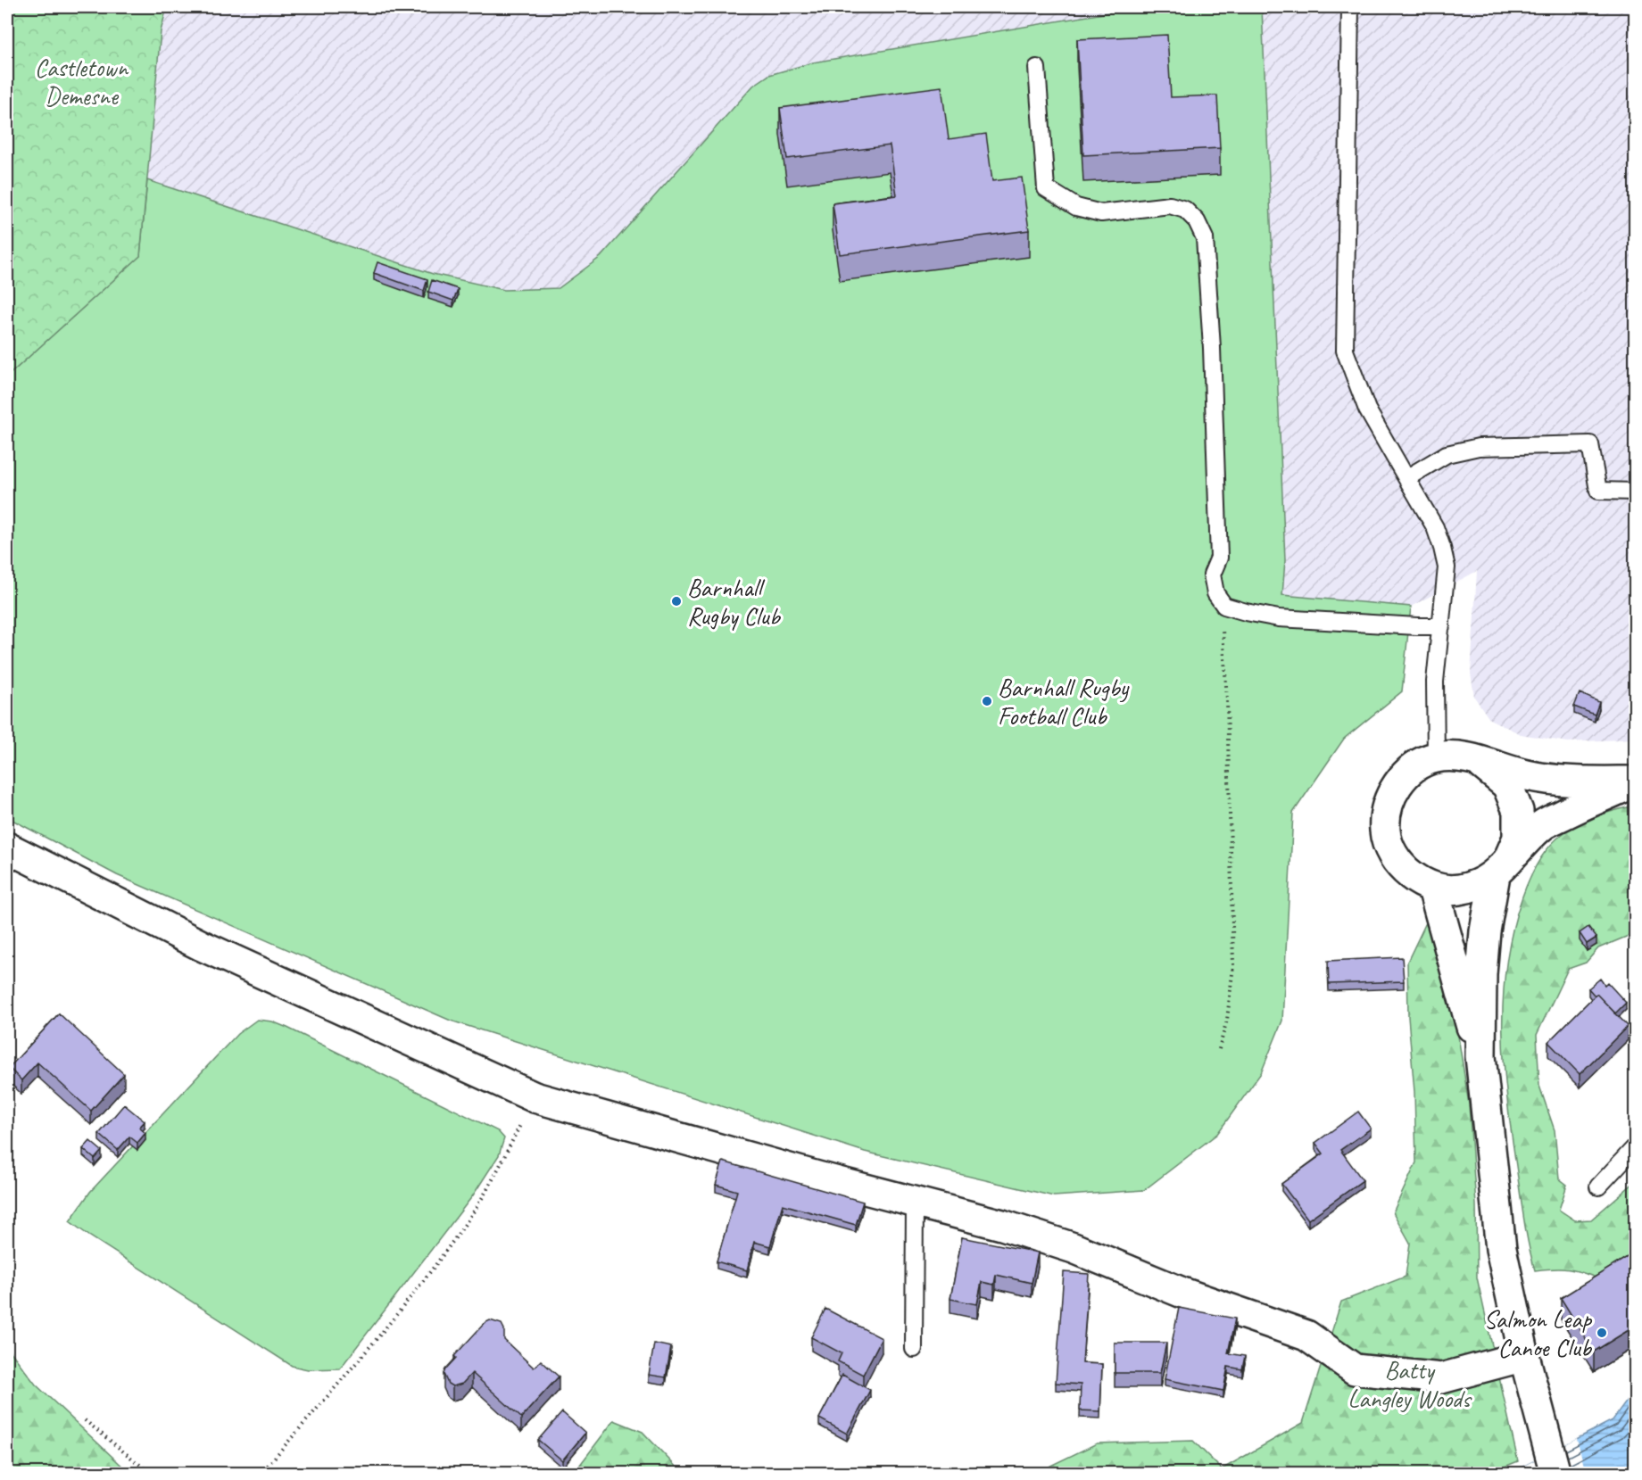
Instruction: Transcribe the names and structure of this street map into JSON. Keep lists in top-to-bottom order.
{
  "parks": ["Castletown Demesne", "Batty Langley Woods"],
  "places": ["Barnhall Rugby Club", "Barnhall Rugby Football Club", "Salmon Leap Canoe Club"]
}
